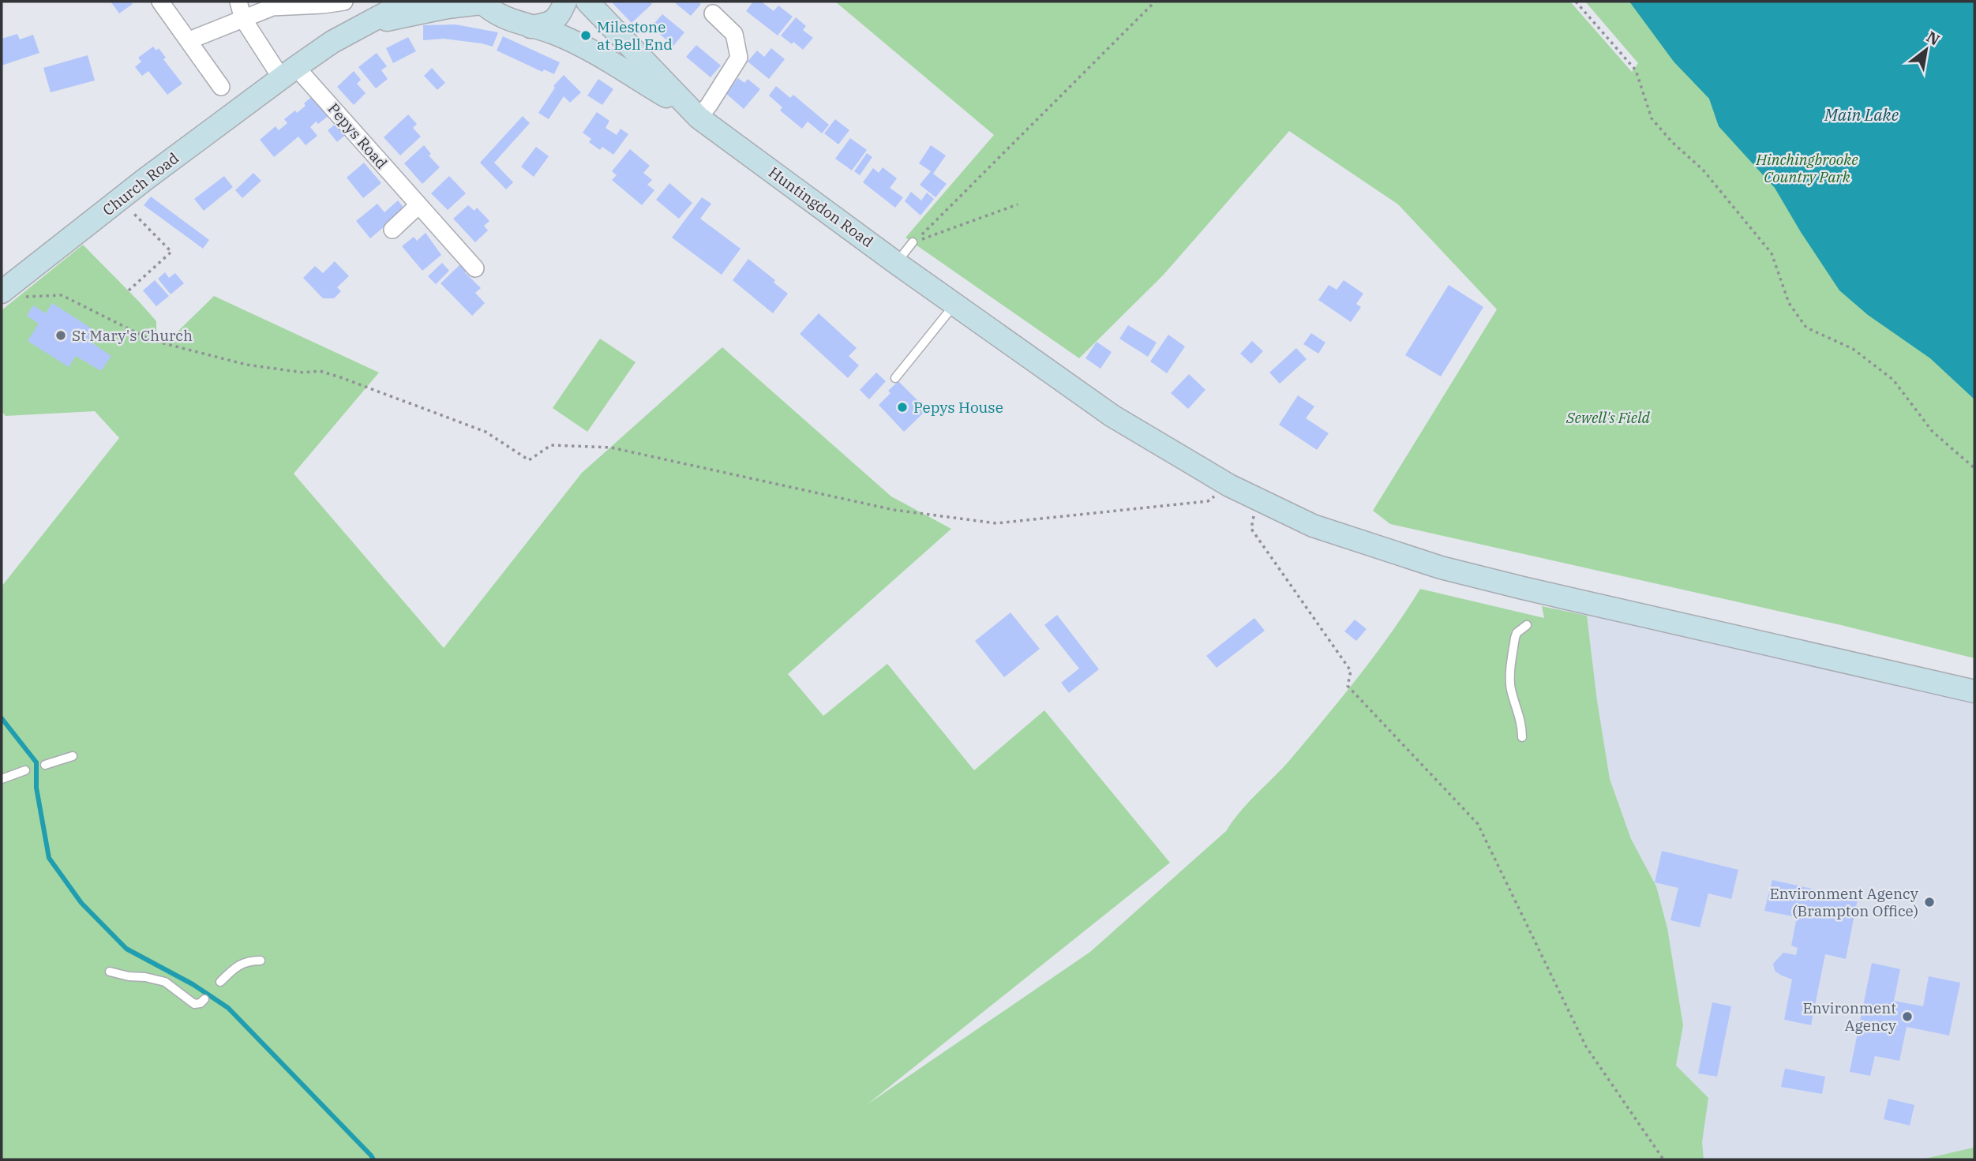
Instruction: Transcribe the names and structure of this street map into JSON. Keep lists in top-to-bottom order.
{
  "streets": {
    "main road": ["Church Road", "Huntingdon Road"],
    "street": ["Pepys Road"]
  },
  "crossings": [
    ["Pepys Road", "Church Road"]
  ],
  "water": ["Main Lake"],
  "parks": ["Hinchingbrooke Country Park", "Sewell's Field"],
  "places": [
    "Milestone at Bell End",
    "St Mary's Church",
    "Pepys House",
    "Environment Agency (Brampton Office)",
    "Environment Agency"
  ],
  "north": "top right"
}
